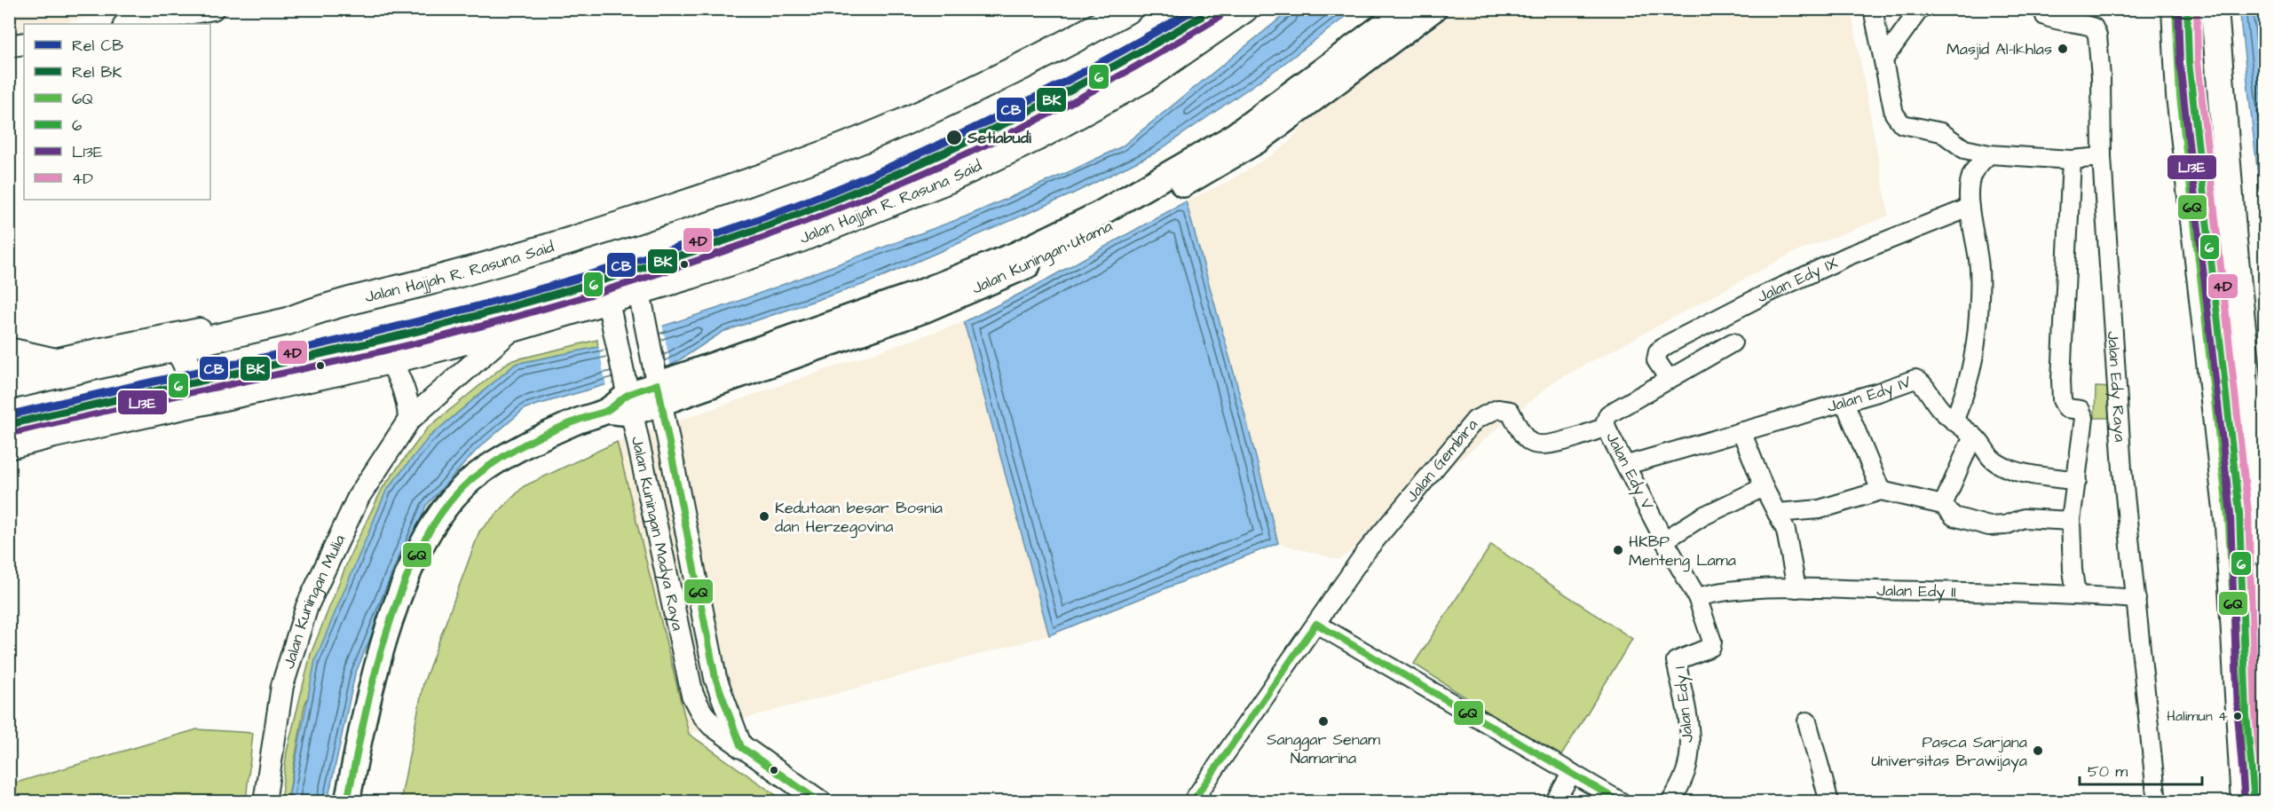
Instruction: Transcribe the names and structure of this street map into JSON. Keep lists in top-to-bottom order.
{
  "streets": {
    "main road": ["Jalan Hajjah R. Rasuna Said", "Jalan Kuningan Utama"],
    "street": [
      "Jalan Edy IX",
      "Jalan Edy Raya",
      "Jalan Edy IV",
      "Jalan Gembira",
      "Jalan Edy V",
      "Jalan Kuningan Madya Raya",
      "Jalan Edy II",
      "Jalan Kuningan Mulia",
      "Jalan Edy I"
    ]
  },
  "crossings": [
    ["Jalan Hajjah R. Rasuna Said", "Jalan Kuningan Madya Raya"],
    ["Jalan Hajjah R. Rasuna Said", "Jalan Kuningan Mulia"],
    ["Jalan Kuningan Utama", "Jalan Kuningan Madya Raya"],
    ["Jalan Edy IX", "Jalan Edy V"],
    ["Jalan Edy Raya", "Jalan Edy II"],
    ["Jalan Edy IV", "Jalan Edy V"],
    ["Jalan Gembira", "Jalan Edy V"],
    ["Jalan Edy V", "Jalan Edy II"],
    ["Jalan Edy V", "Jalan Edy I"],
    ["Jalan Edy II", "Jalan Edy I"]
  ],
  "places": [
    "Masjid Al-Ikhlas",
    "Setiabudi",
    "Kedutaan besar Bosnia dan Herzegovina",
    "HKBP Menteng Lama",
    "Halimun 4",
    "Sanggar Senam Namarina",
    "Pasca Sarjana Universitas Brawijaya"
  ],
  "lines": [
    "rail line CB",
    "transit line 6Q",
    "transit line 6",
    "transit line L13E",
    "transit line 4D",
    "rail line BK"
  ],
  "legend": [
    "Rel CB",
    "Rel BK",
    "6Q",
    "6",
    "L13E",
    "4D"
  ],
  "scale_bar": "50 m"
}
